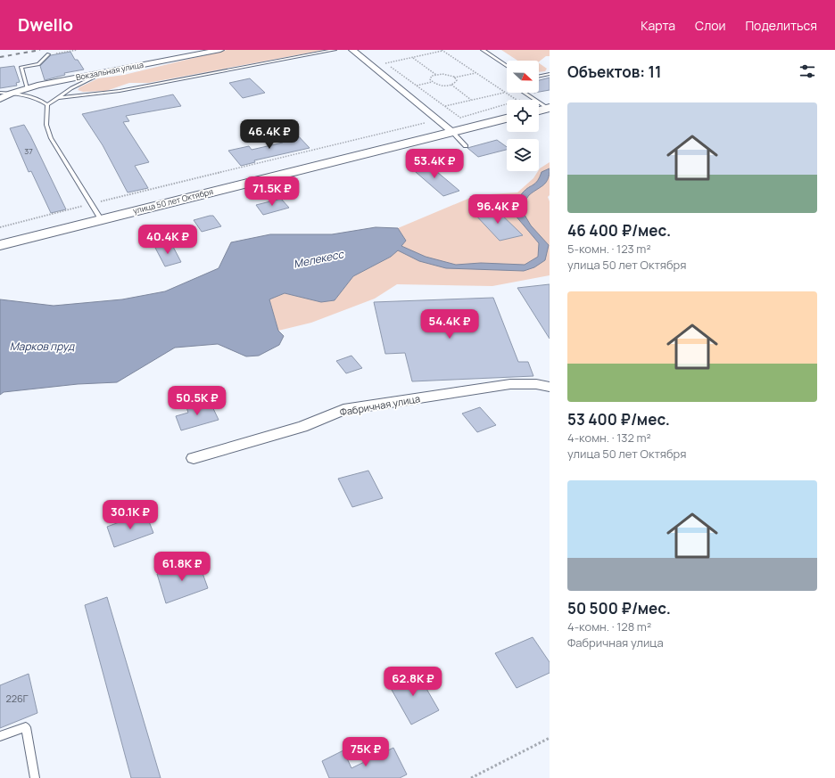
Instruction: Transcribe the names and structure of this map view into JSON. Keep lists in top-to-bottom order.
{
  "streets": {
    "main road": ["улица 50 лет Октября"],
    "street": ["Вокзальная улица", "Фабричная улица"]
  },
  "water": ["Мелекесс", "Марков пруд"],
  "house_numbers": ["37", "226Г"],
  "north": "right",
  "page": {
    "header": "Dwello",
    "nav": ["Карта", "Слои", "Поделиться"],
    "heading": "Объектов: 11",
    "list": [
      {
        "name": "46 400 ₽/мес.",
        "note": "5-комн. · 123 m² · улица 50 лет Октября"
      },
      {
        "name": "53 400 ₽/мес.",
        "note": "4-комн. · 132 m² · улица 50 лет Октября"
      },
      {
        "name": "50 500 ₽/мес.",
        "note": "4-комн. · 128 m² · Фабричная улица"
      }
    ],
    "price": [
      "46.4K ₽",
      "53.4K ₽",
      "71.5K ₽",
      "96.4K ₽",
      "40.4K ₽",
      "54.4K ₽",
      "50.5K ₽",
      "30.1K ₽",
      "61.8K ₽",
      "62.8K ₽",
      "75K ₽"
    ]
  }
}
